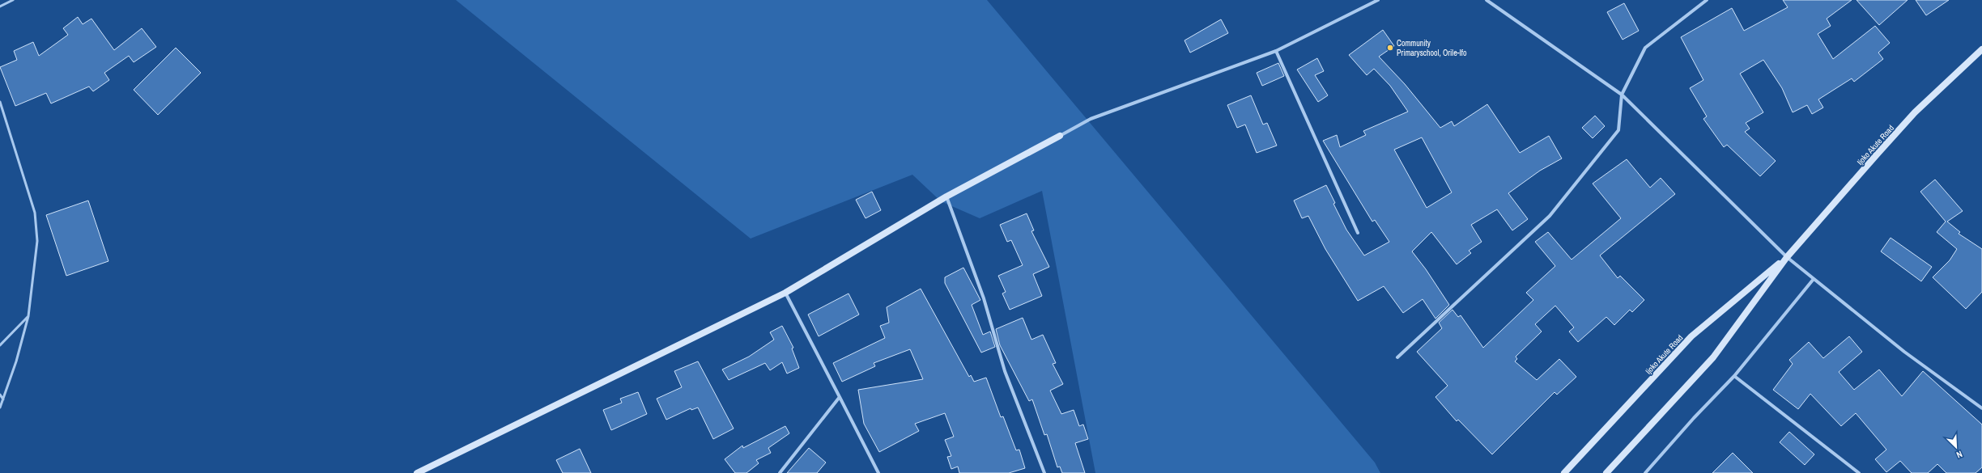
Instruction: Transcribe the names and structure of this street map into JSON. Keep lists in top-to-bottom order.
{
  "streets": {
    "main road": ["Ijoko Akute Road"]
  },
  "places": ["Community Primaryschool, Orile-Ifo"],
  "north": "bottom right"
}
